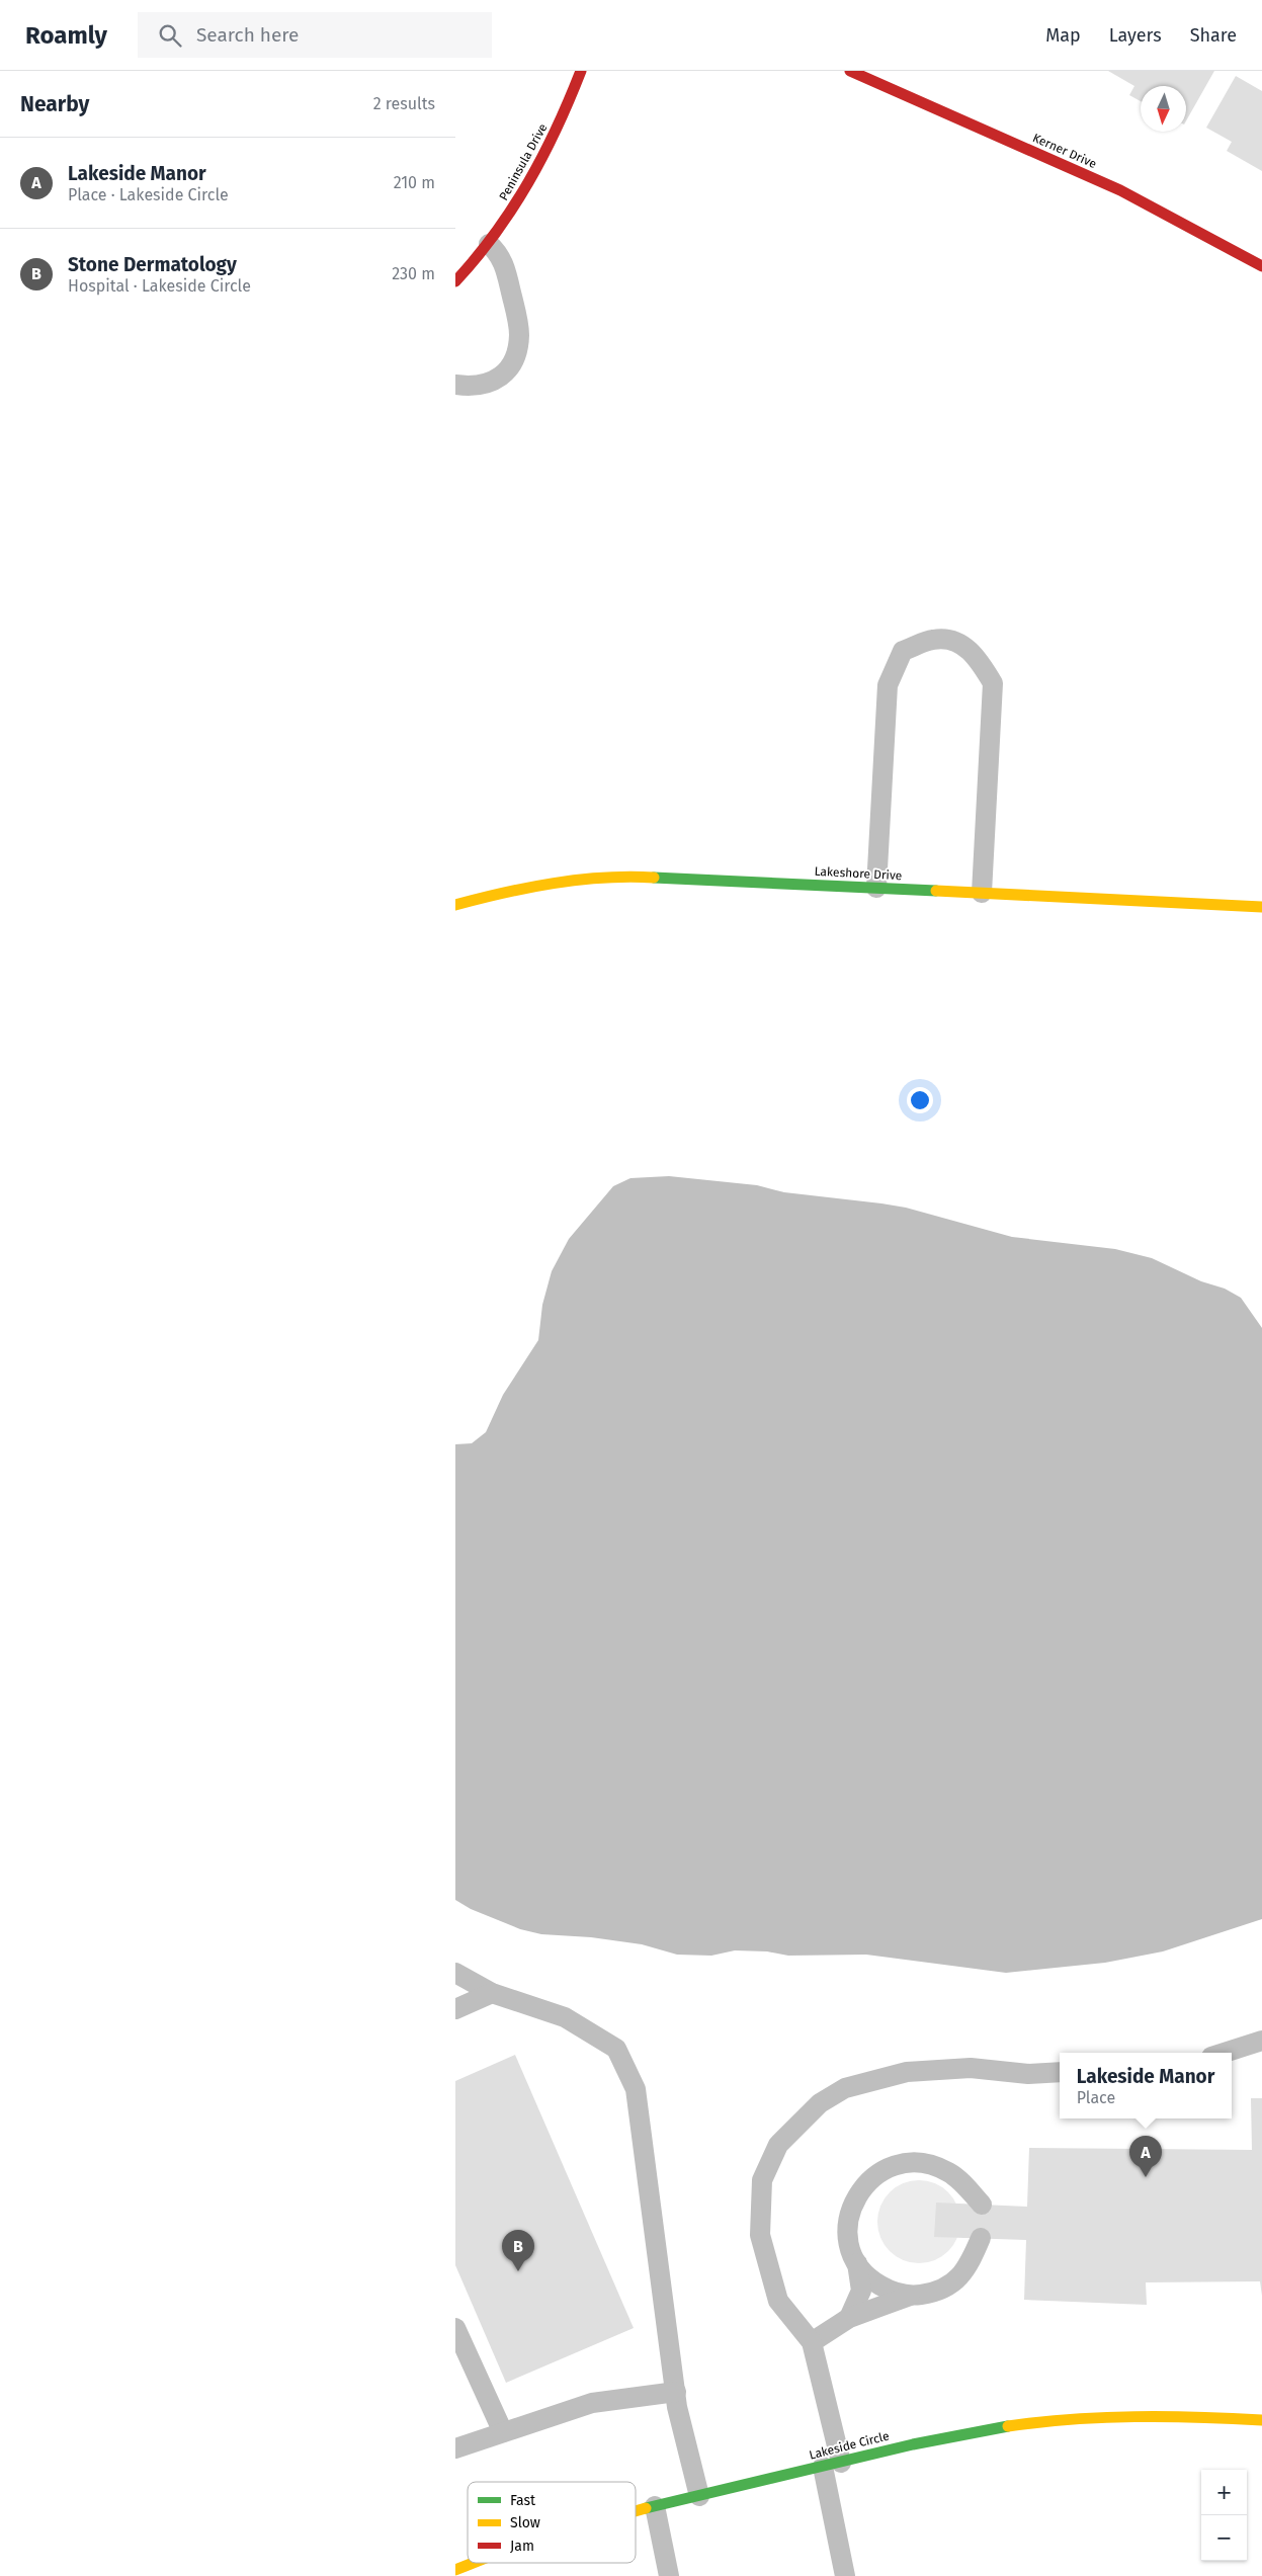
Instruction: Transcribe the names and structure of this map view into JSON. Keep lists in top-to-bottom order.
{
  "streets": {
    "street": [
      "Kerner Drive",
      "Peninsula Drive",
      "Lakeshore Drive",
      "Lakeside Circle"
    ]
  },
  "legend": ["Fast", "Slow", "Jam"],
  "north": "bottom",
  "page": {
    "header": "Roamly",
    "search": "Search here",
    "nav": ["Map", "Layers", "Share"],
    "heading": ["Nearby", "2 results"],
    "list": [
      {
        "mark": "A",
        "name": "Lakeside Manor",
        "note": "Place · Lakeside Circle",
        "value": "210 m"
      },
      {
        "mark": "B",
        "name": "Stone Dermatology",
        "note": "Hospital · Lakeside Circle",
        "value": "230 m"
      }
    ],
    "popup": ["Lakeside Manor", "Place"],
    "pins": ["A", "B"],
    "map_buttons": ["+", "−"]
  }
}
